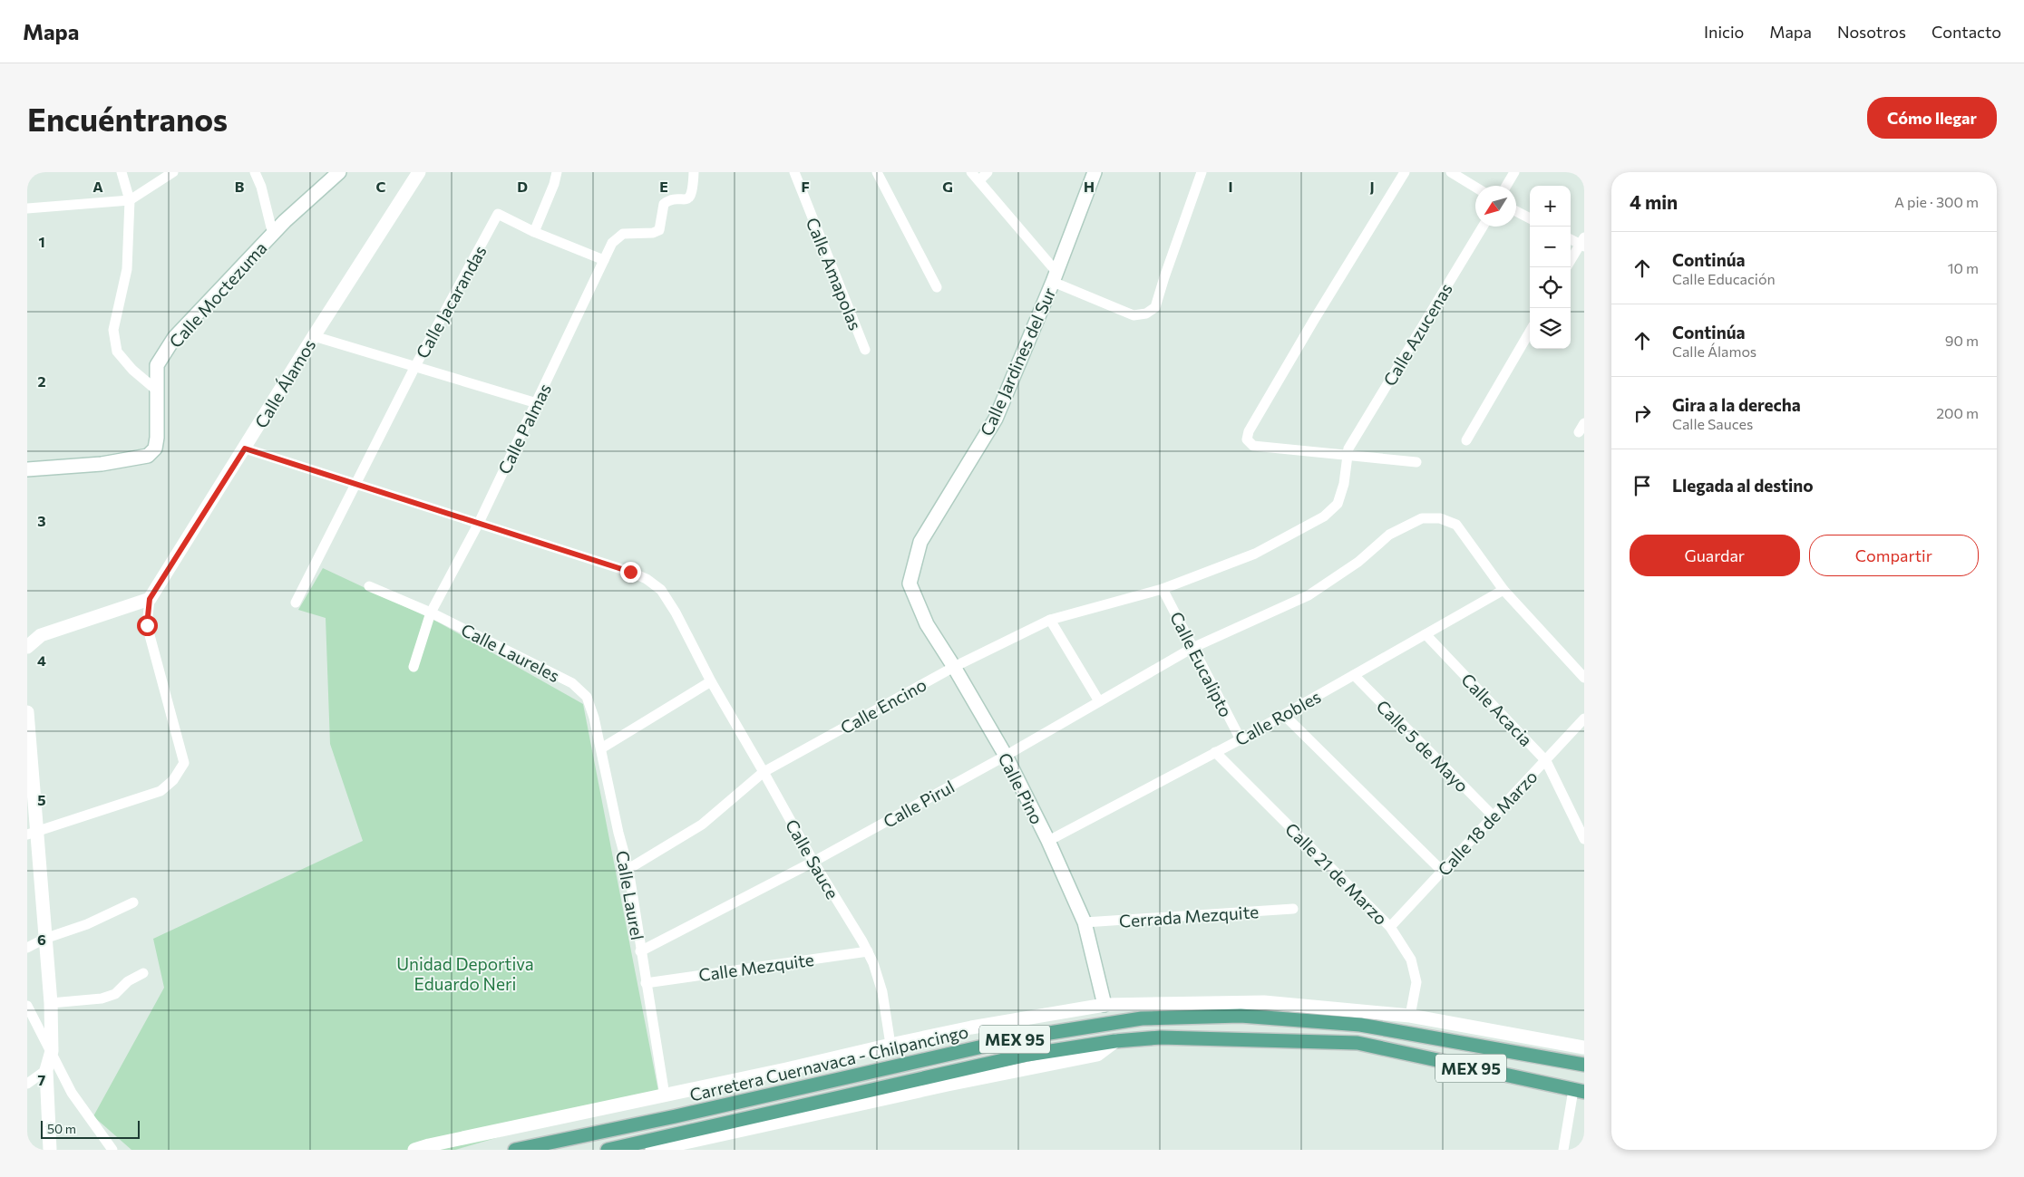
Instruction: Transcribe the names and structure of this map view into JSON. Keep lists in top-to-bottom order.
{
  "streets": {
    "main road": ["MEX 95", "Carretera Cuernavaca - Chilpancingo"],
    "street": [
      "Calle Amapolas",
      "Calle Moctezuma",
      "Calle Jacarandas",
      "Calle Azucenas",
      "Calle Jardines del Sur",
      "Calle Álamos",
      "Calle Palmas",
      "Calle Laureles",
      "Calle Eucalipto",
      "Calle Encino",
      "Calle Acacia",
      "Calle Robles",
      "Calle 5 de Mayo",
      "Calle Pino",
      "Calle Pirul",
      "Calle 18 de Marzo",
      "Calle Sauce",
      "Calle 21 de Marzo",
      "Calle Laurel",
      "Cerrada Mezquite",
      "Calle Mezquite"
    ]
  },
  "crossings": [
    ["Calle Azucenas", "Calle Encino"],
    ["Calle Jardines del Sur", "Calle Pino"],
    ["Calle Palmas", "Calle Laureles"],
    ["Calle Palmas", "Calle Sauce"],
    ["Calle Laureles", "Calle Laurel"],
    ["Calle Eucalipto", "Calle Encino"],
    ["Calle Eucalipto", "Calle Robles"],
    ["Calle Eucalipto", "Calle Pirul"],
    ["Calle Encino", "Calle Pino"],
    ["Calle Encino", "Calle Sauce"],
    ["Calle Encino", "Calle Laurel"],
    ["Calle Acacia", "Calle Robles"],
    ["Calle Acacia", "Calle 18 de Marzo"],
    ["Calle Robles", "Calle 5 de Mayo"],
    ["Calle Robles", "Calle Pino"],
    ["Calle Robles", "Calle Pirul"],
    ["Calle Robles", "Calle 21 de Marzo"],
    ["Calle 5 de Mayo", "Calle 18 de Marzo"],
    ["Calle Pino", "Calle Pirul"],
    ["Calle Pino", "Cerrada Mezquite"],
    ["Calle Pirul", "Calle Sauce"],
    ["Calle Pirul", "Calle Laurel"],
    ["Calle 18 de Marzo", "Calle 21 de Marzo"],
    ["Calle Sauce", "Calle Mezquite"],
    ["Calle Laurel", "Calle Mezquite"]
  ],
  "parks": ["Unidad Deportiva Eduardo Neri"],
  "scale_bar": "50 m",
  "north": "bottom left",
  "page": {
    "header": "Mapa",
    "nav": [
      "Inicio",
      "Mapa",
      "Nosotros",
      "Contacto"
    ],
    "buttons": [
      "Cómo llegar",
      ["Guardar", "Compartir"]
    ],
    "title": "Encuéntranos",
    "heading": ["4 min", "A pie · 300 m"],
    "map_buttons": ["+", "−"],
    "list": [
      ["Continúa", "Calle Educación", "10 m"],
      ["Continúa", "Calle Álamos", "90 m"],
      ["Gira a la derecha", "Calle Sauces", "200 m"],
      "Llegada al destino"
    ],
    "scale": "50 m"
  },
  "grid": {
    "columns": [
      "A",
      "B",
      "C",
      "D",
      "E",
      "F",
      "G",
      "H",
      "I",
      "J"
    ],
    "rows": [
      "1",
      "2",
      "3",
      "4",
      "5",
      "6",
      "7"
    ]
  }
}
